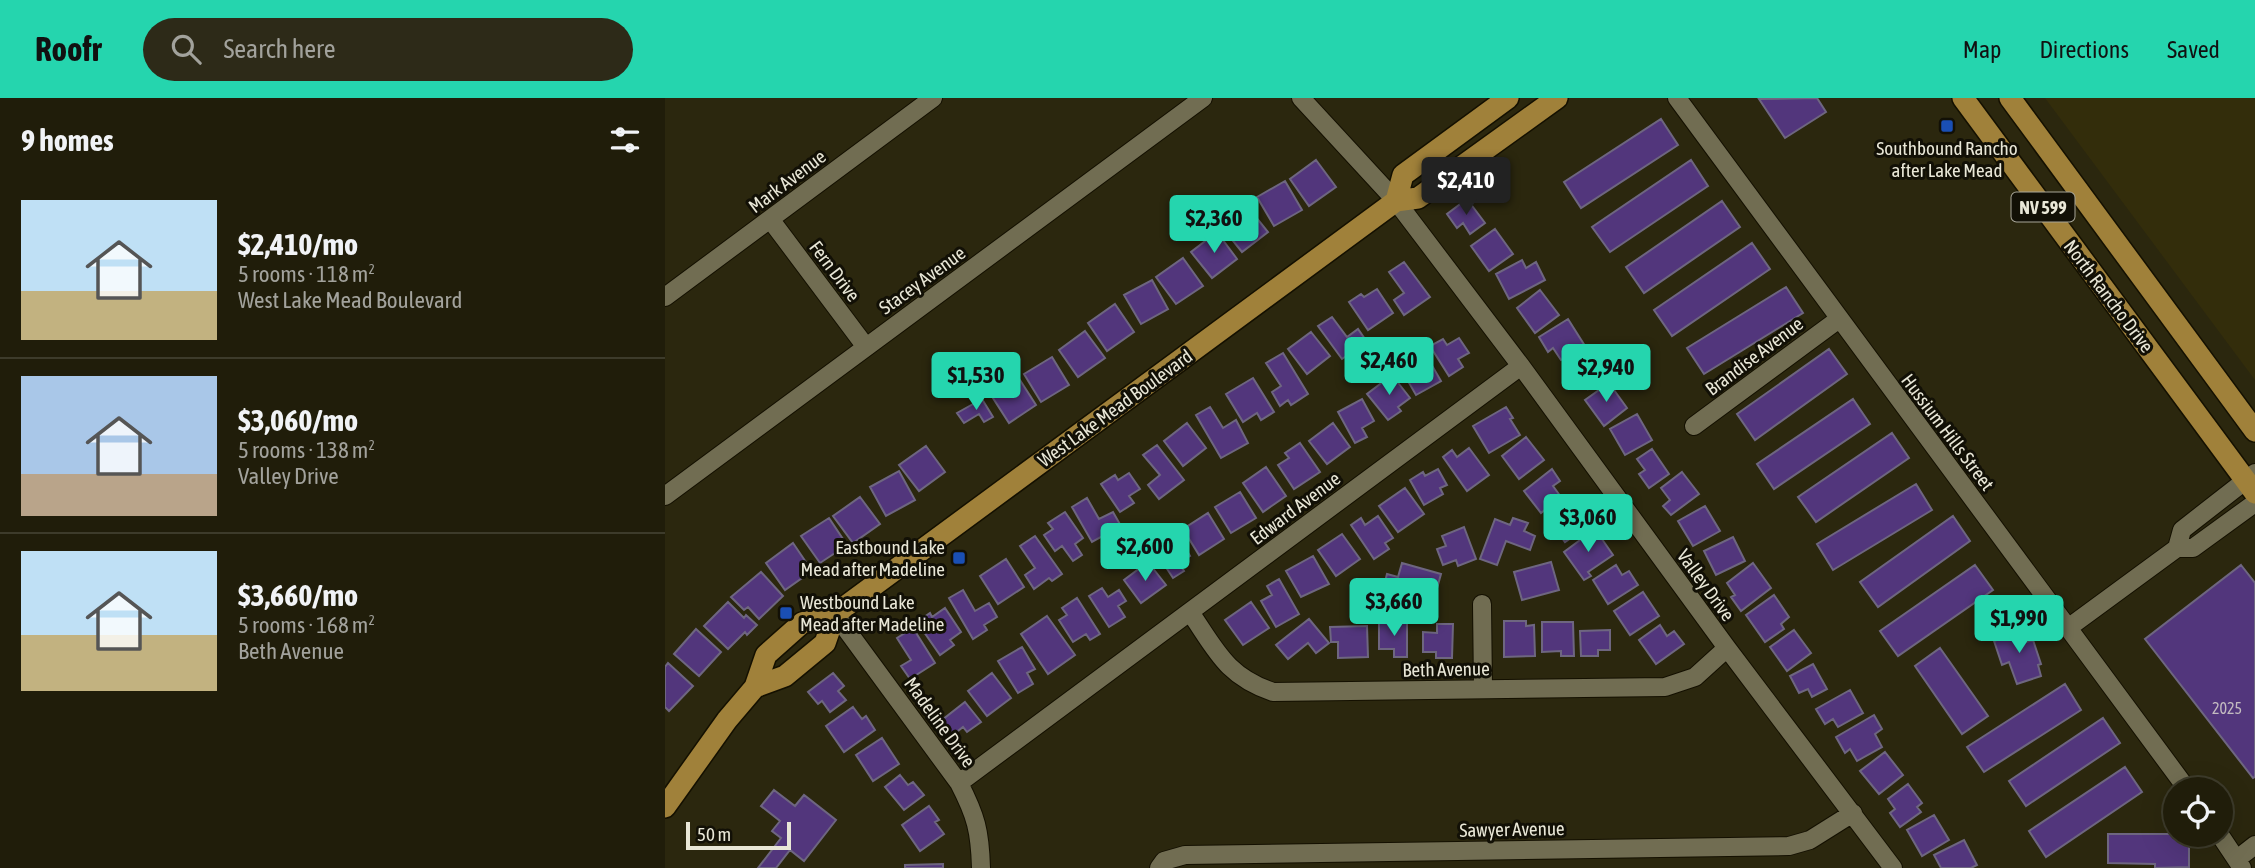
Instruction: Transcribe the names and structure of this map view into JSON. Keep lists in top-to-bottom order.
{
  "streets": {
    "main road": ["NV 599", "North Rancho Drive", "West Lake Mead Boulevard"],
    "street": [
      "Mark Avenue",
      "Fern Drive",
      "Stacey Avenue",
      "Brandise Avenue",
      "Hussium Hills Street",
      "Edward Avenue",
      "Valley Drive",
      "Beth Avenue",
      "Madeline Drive",
      "Sawyer Avenue"
    ]
  },
  "crossings": [
    ["Mark Avenue", "Fern Drive"],
    ["Fern Drive", "Stacey Avenue"],
    ["Brandise Avenue", "Hussium Hills Street"],
    ["West Lake Mead Boulevard", "Valley Drive"],
    ["West Lake Mead Boulevard", "Madeline Drive"],
    ["Edward Avenue", "Valley Drive"],
    ["Edward Avenue", "Beth Avenue"],
    ["Edward Avenue", "Madeline Drive"],
    ["Valley Drive", "Beth Avenue"],
    ["Valley Drive", "Sawyer Avenue"]
  ],
  "places": {
    "transit": ["Southbound Rancho after Lake Mead", "Eastbound Lake Mead after Madeline", "Westbound Lake Mead after Madeline"]
  },
  "house_numbers": ["2025"],
  "scale_bar": "50 m",
  "page": {
    "header": "Roofr",
    "search": "Search here",
    "nav": ["Map", "Directions", "Saved"],
    "heading": "9 homes",
    "price": [
      "$2,410",
      "$2,360",
      "$2,460",
      "$2,940",
      "$1,530",
      "$3,060",
      "$2,600",
      "$3,660",
      "$1,990"
    ],
    "list": [
      {
        "name": "$2,410/mo",
        "note": "5 rooms · 118 m² · West Lake Mead Boulevard"
      },
      {
        "name": "$3,060/mo",
        "note": "5 rooms · 138 m² · Valley Drive"
      },
      {
        "name": "$3,660/mo",
        "note": "5 rooms · 168 m² · Beth Avenue"
      }
    ],
    "scale": "50 m"
  }
}
